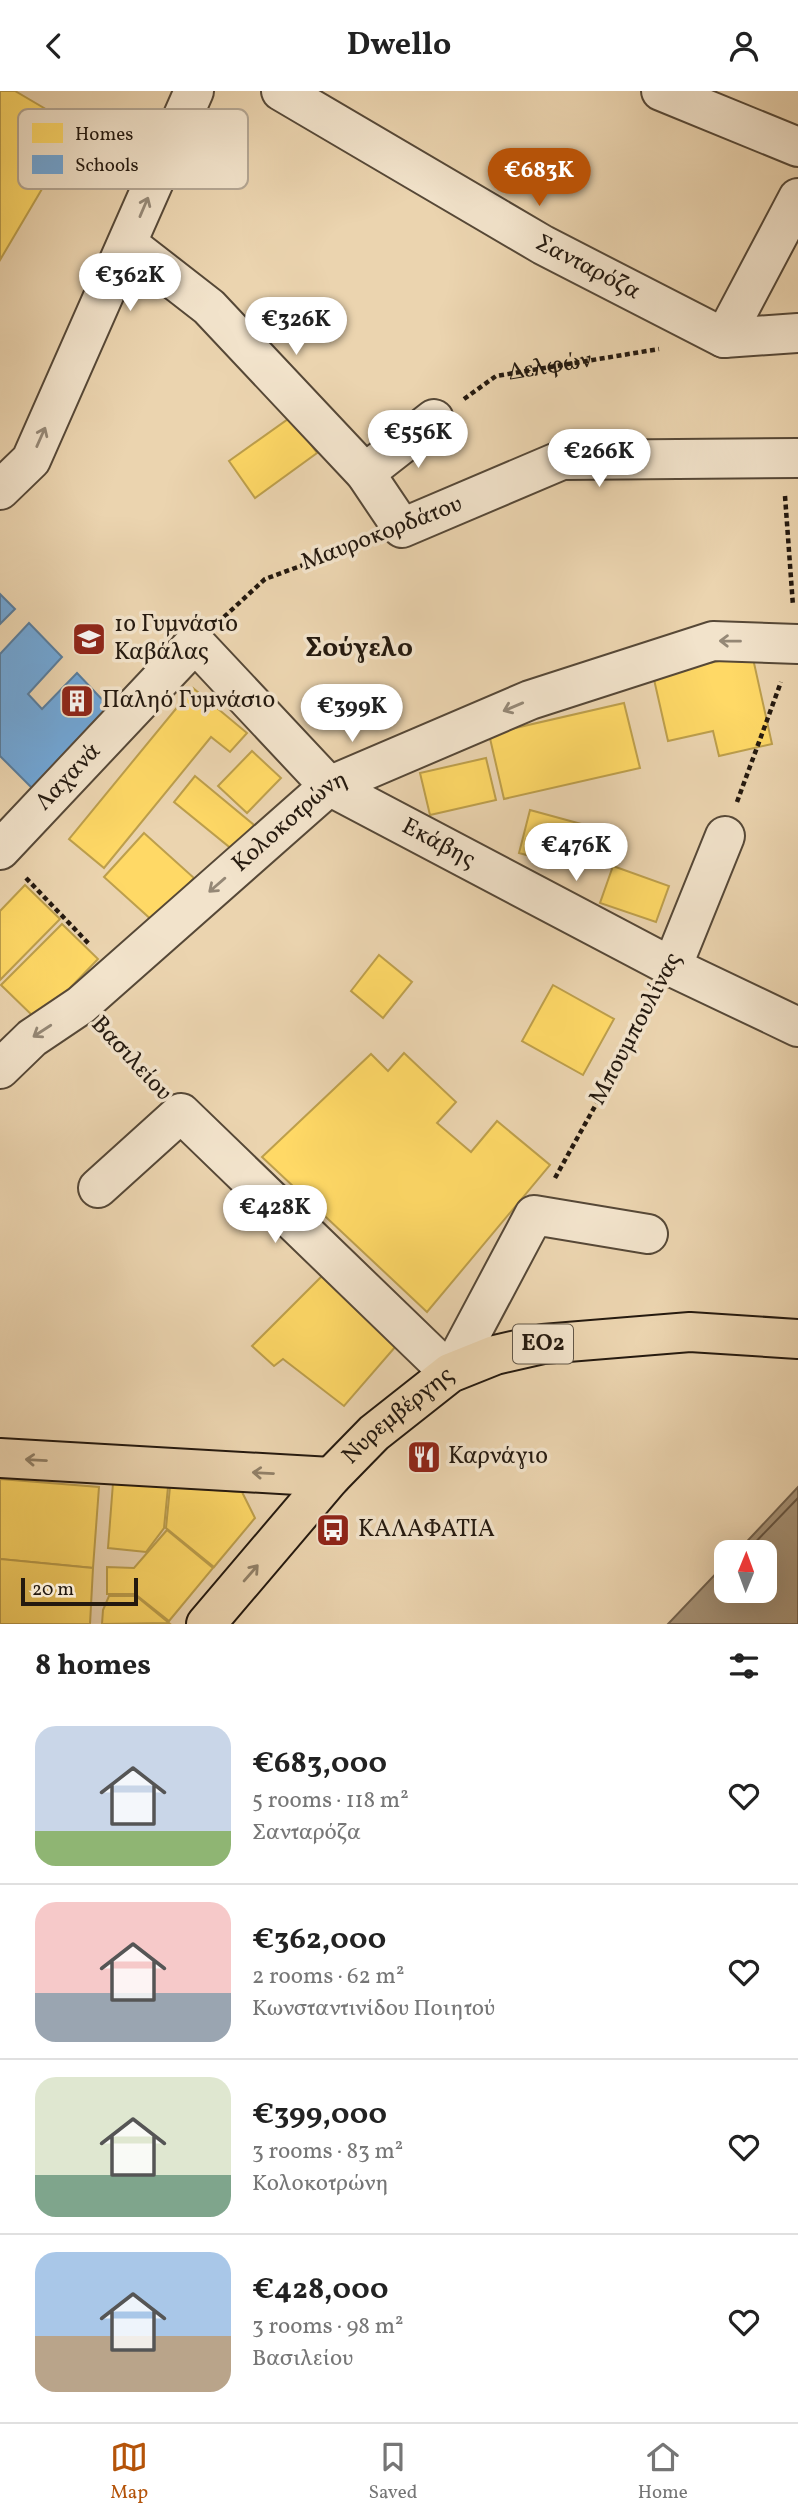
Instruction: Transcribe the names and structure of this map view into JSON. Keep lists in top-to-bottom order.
{
  "streets": {
    "main road": ["ΕΟ2", "Νυρεμβέργης"],
    "street": [
      "Σανταρόζα",
      "Μαυροκορδάτου",
      "Λαχανά",
      "Κολοκοτρώνη",
      "Εκάβης",
      "Μπουμπουλίνας",
      "Βασιλείου"
    ],
    "path": ["Δελφών"]
  },
  "crossings": [
    ["Σανταρόζα", "Δελφών"],
    ["Μαυροκορδάτου", "Λαχανά"],
    ["Μαυροκορδάτου", "Εκάβης"],
    ["Λαχανά", "Εκάβης"],
    ["Κολοκοτρώνη", "Εκάβης"],
    ["Κολοκοτρώνη", "Βασιλείου"],
    ["Εκάβης", "Μπουμπουλίνας"],
    ["Βασιλείου", "Νυρεμβέργης"],
    ["ΕΟ2", "Νυρεμβέργης"]
  ],
  "one_way": ["Κολοκοτρώνη", "Νυρεμβέργης"],
  "districts": ["Σούγελο"],
  "places": {
    "school or university": ["1ο Γυμνάσιο Καβάλας"],
    "building": ["Παληό Γυμνάσιο"],
    "restaurant": ["Καρνάγιο"],
    "bus stop": ["ΚΑΛΑΦΑΤΙΑ"]
  },
  "legend": ["Homes", "Schools"],
  "scale_bar": "20 m",
  "north": "top",
  "page": {
    "header": "Dwello",
    "price": [
      "€683K",
      "€362K",
      "€326K",
      "€556K",
      "€266K",
      "€399K",
      "€476K",
      "€428K"
    ],
    "scale": "20 m",
    "heading": "8 homes",
    "list": [
      {
        "name": "€683,000",
        "note": "5 rooms · 118 m² · Σανταρόζα"
      },
      {
        "name": "€362,000",
        "note": "2 rooms · 62 m² · Κωνσταντινίδου Ποιητού"
      },
      {
        "name": "€399,000",
        "note": "3 rooms · 83 m² · Κολοκοτρώνη"
      },
      {
        "name": "€428,000",
        "note": "3 rooms · 98 m² · Βασιλείου"
      }
    ],
    "tabs": ["Map", "Saved", "Home"]
  }
}
